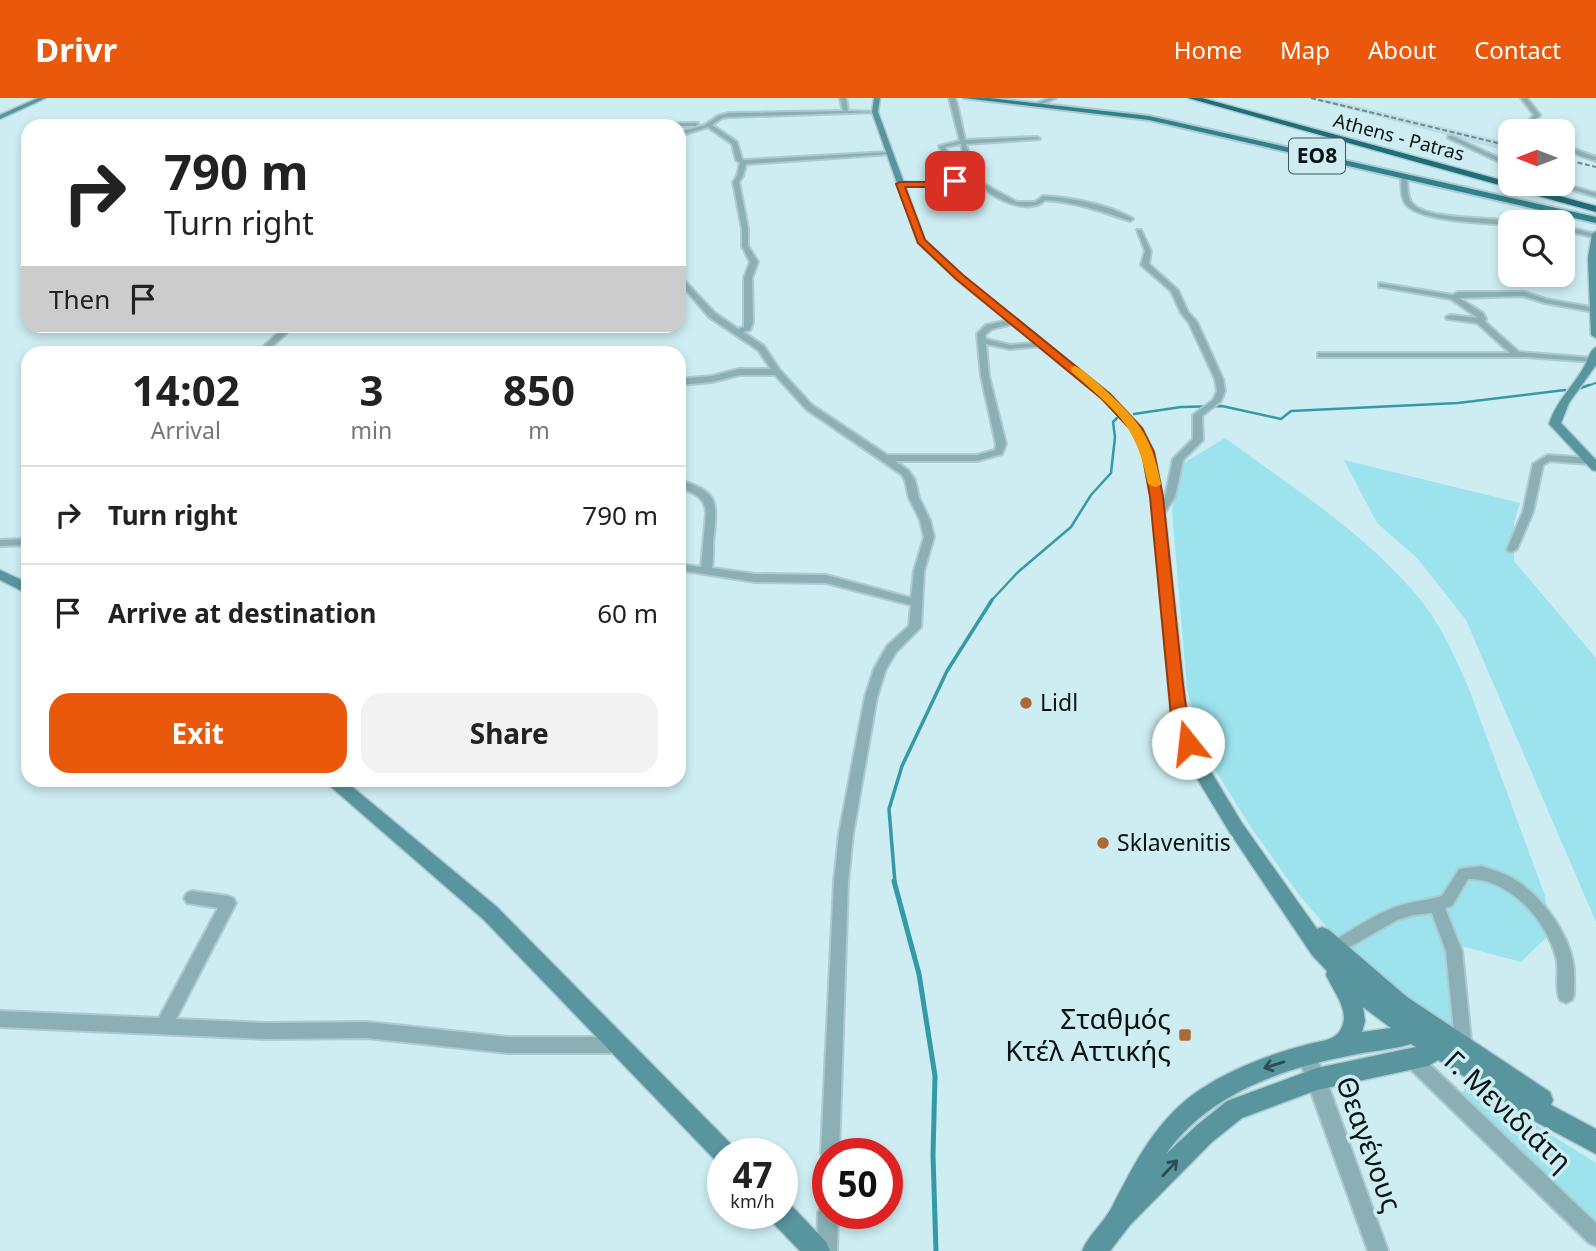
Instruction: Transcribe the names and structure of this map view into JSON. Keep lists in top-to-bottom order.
{
  "streets": {
    "highway": ["Athens - Patras"],
    "main road": ["ΕΟ8"],
    "street": ["Γ. Μενιδιάτη", "Θεαγένους"]
  },
  "places": {
    "other": ["Lidl", "Sklavenitis"],
    "transit": ["Σταθμός Κτέλ Αττικής"]
  },
  "north": "left",
  "page": {
    "header": "Drivr",
    "nav": [
      "Home",
      "Map",
      "About",
      "Contact"
    ],
    "turn": ["790 m", "Turn right"],
    "then": "Then",
    "eta": [
      "14:02",
      "Arrival",
      "3",
      "min",
      "850",
      "m"
    ],
    "list": [
      {
        "name": "Turn right",
        "value": "790 m"
      },
      {
        "name": "Arrive at destination",
        "value": "60 m"
      }
    ],
    "buttons": ["Exit", "Share"],
    "speed": "47 km/h",
    "limit": "50"
  }
}
